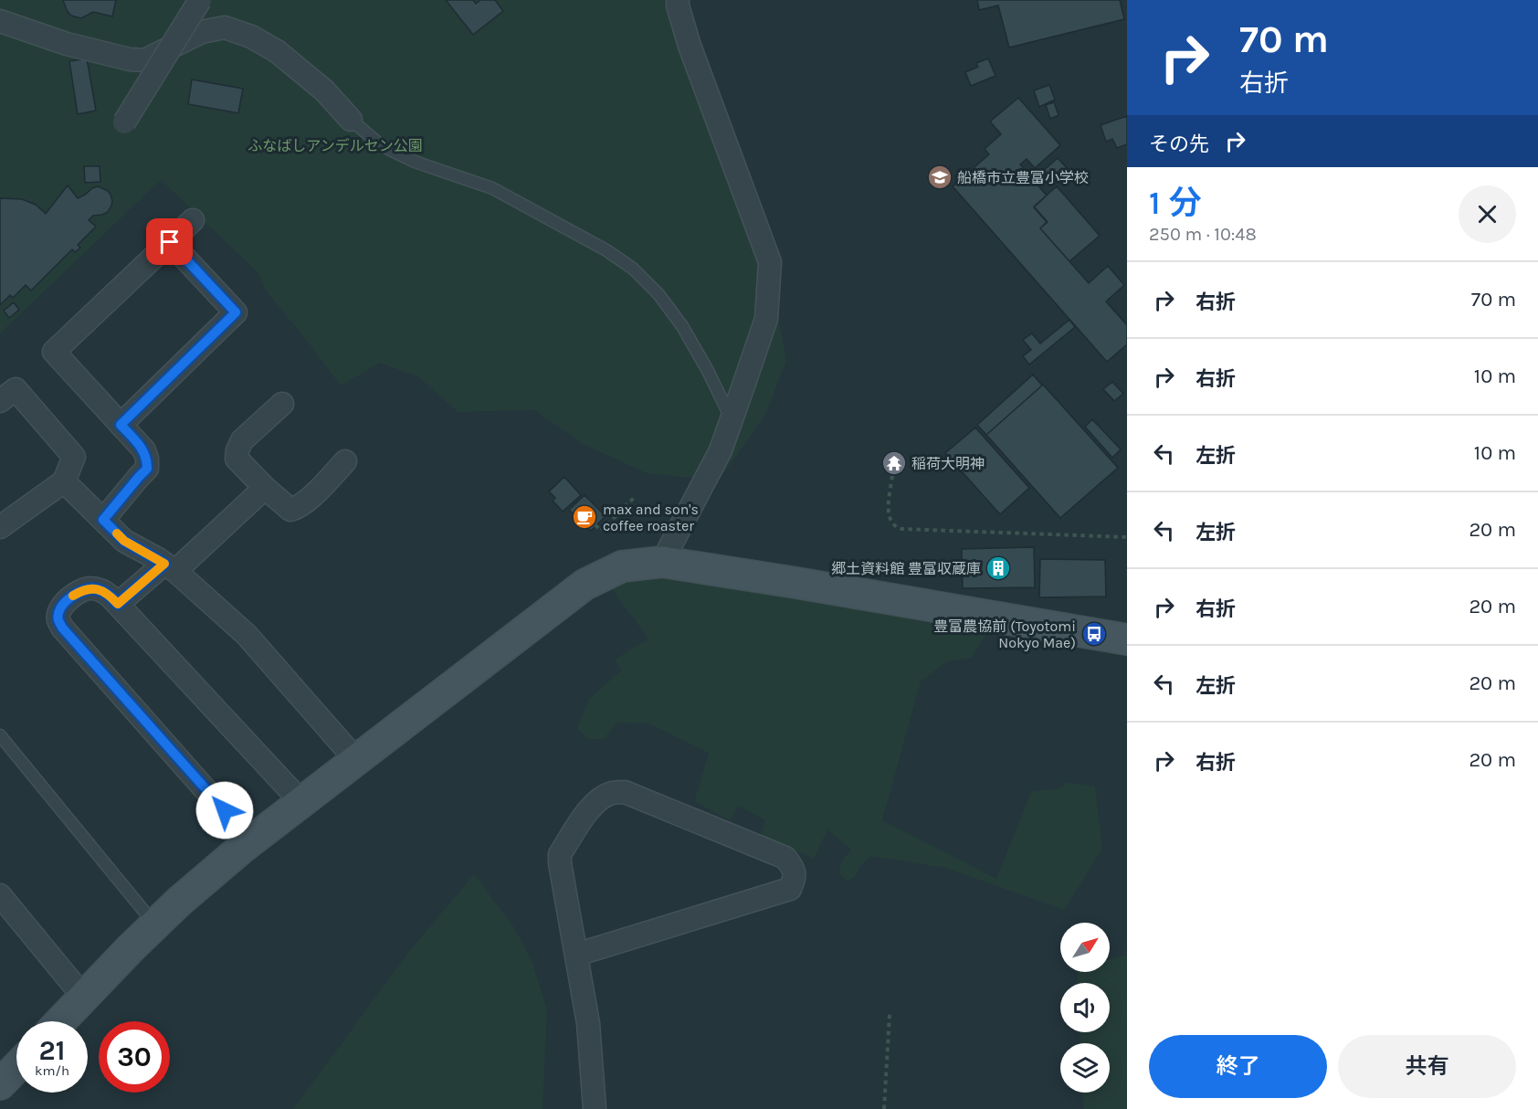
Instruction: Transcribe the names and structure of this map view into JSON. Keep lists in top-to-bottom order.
{
  "parks": ["ふなばしアンデルセン公園"],
  "places": {
    "school or university": ["船橋市立豊富小学校"],
    "temple": ["稲荷大明神"],
    "cafe": ["max and son's coffee roaster"],
    "building": ["郷土資料館 豊富収蔵庫"],
    "bus stop": ["豊富農協前 (Toyotomi Nokyo Mae)"]
  },
  "north": "top right",
  "page": {
    "turn": ["70 m", "右折"],
    "then": "その先",
    "heading": ["1 分", "250 m · 10:48"],
    "list": [
      {
        "name": "右折",
        "value": "70 m"
      },
      {
        "name": "右折",
        "value": "10 m"
      },
      {
        "name": "左折",
        "value": "10 m"
      },
      {
        "name": "左折",
        "value": "20 m"
      },
      {
        "name": "右折",
        "value": "20 m"
      },
      {
        "name": "左折",
        "value": "20 m"
      },
      {
        "name": "右折",
        "value": "20 m"
      }
    ],
    "speed": "21 km/h",
    "limit": "30",
    "buttons": ["終了", "共有"]
  }
}
